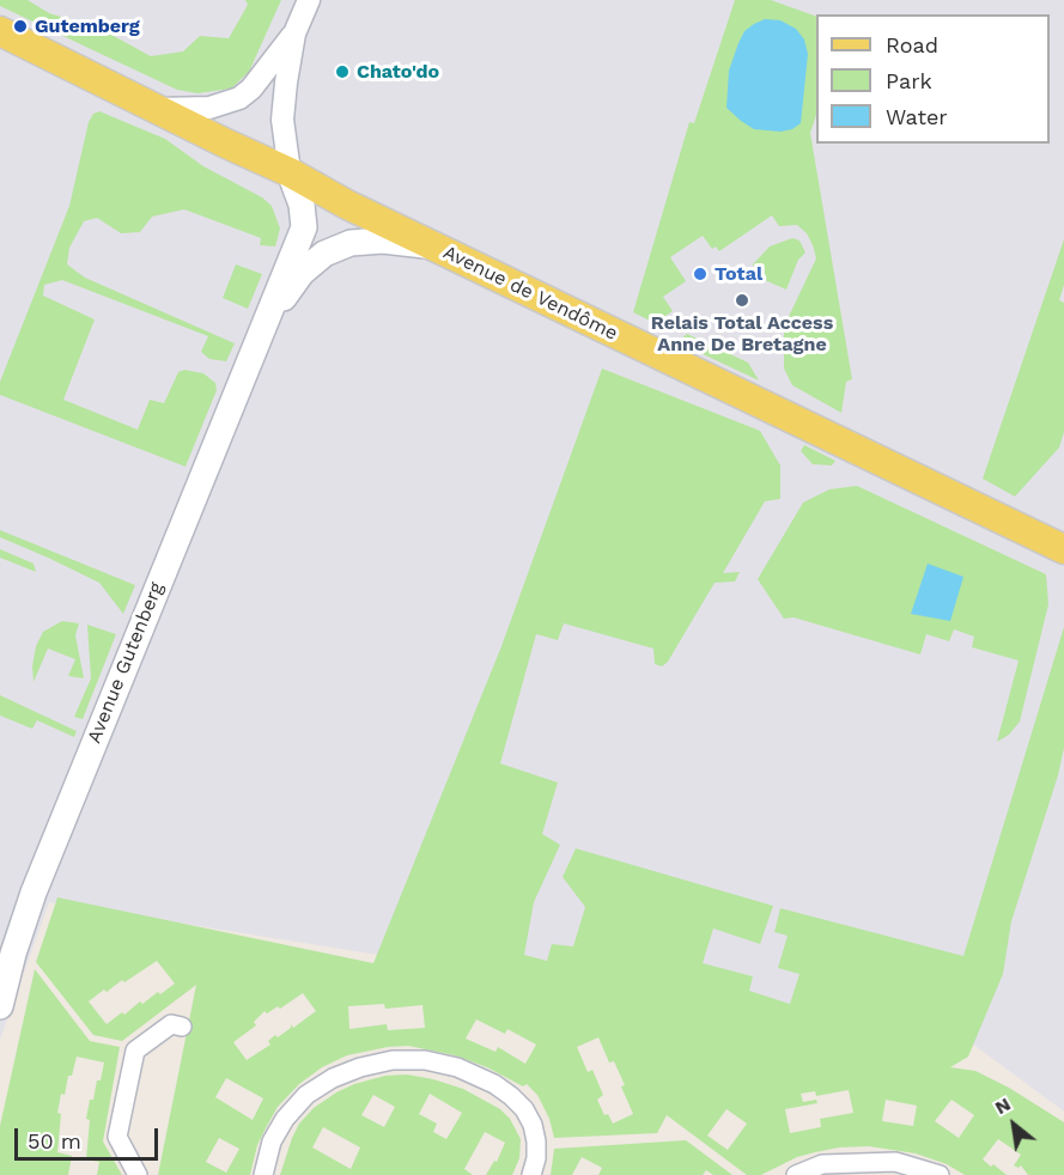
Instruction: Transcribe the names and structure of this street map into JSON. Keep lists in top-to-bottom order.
{
  "streets": {
    "main road": ["Avenue de Vendôme", "Avenue Gutenberg"]
  },
  "crossings": [
    ["Avenue de Vendôme", "Avenue Gutenberg"]
  ],
  "places": [
    "Gutemberg",
    "Chato'do",
    "Total",
    "Relais Total Access Anne De Bretagne"
  ],
  "legend": ["Road", "Park", "Water"],
  "scale_bar": "50 m",
  "north": "top left"
}
